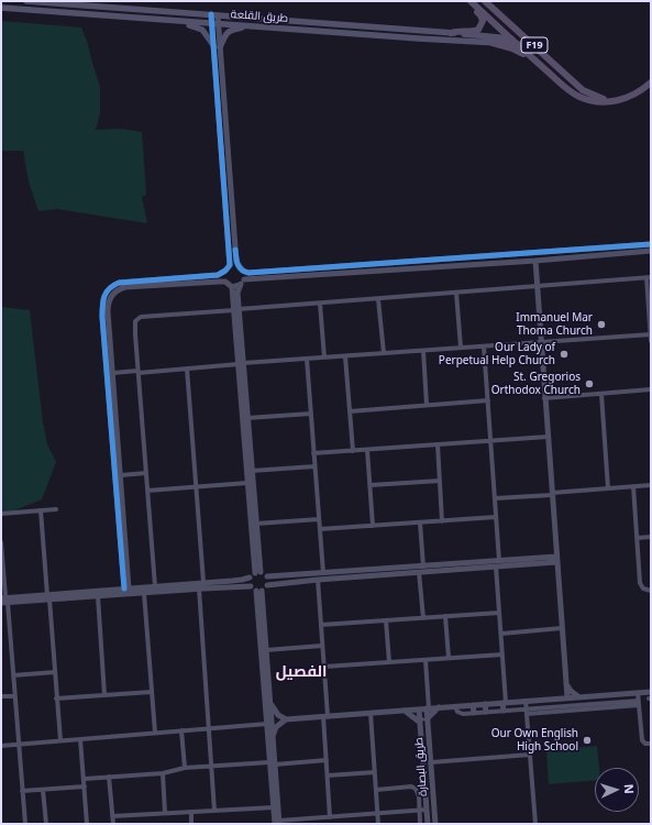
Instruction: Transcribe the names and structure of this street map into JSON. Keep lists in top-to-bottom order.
{
  "streets": {
    "main road": ["طريق القلعة", "F19"],
    "street": ["طريق البصارة"]
  },
  "crossings": [
    ["طريق القلعة", "F19"]
  ],
  "districts": ["الفصيل"],
  "places": [
    "Immanuel Mar Thoma Church",
    "Our Lady of Perpetual Help Church",
    "St. Gregorios Orthodox Church",
    "Our Own English High School"
  ],
  "north": "right"
}
